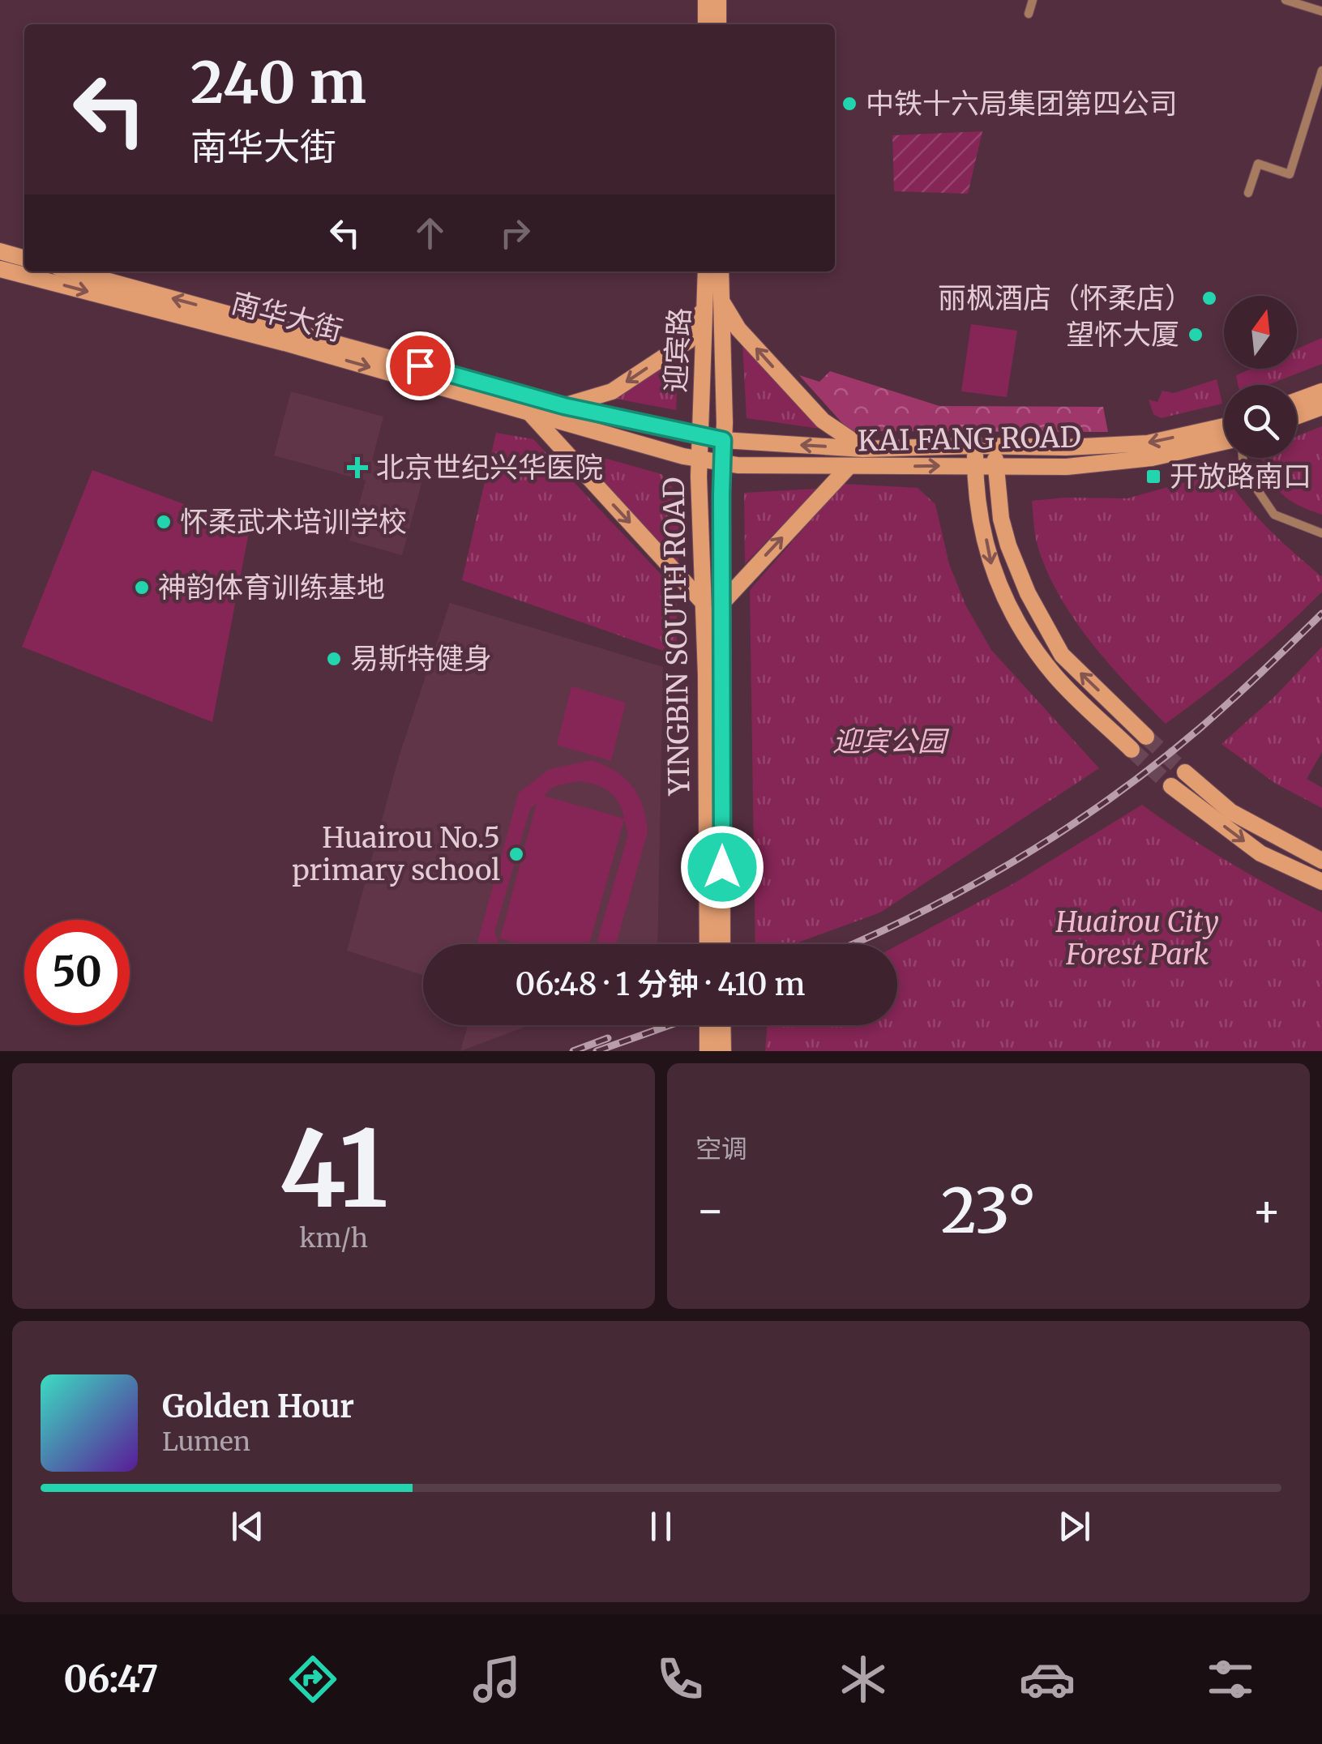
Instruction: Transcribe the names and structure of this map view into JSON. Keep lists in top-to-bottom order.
{
  "streets": {
    "main road": [
      "南华大街",
      "迎宾路",
      "KAI FANG ROAD",
      "YINGBIN SOUTH ROAD"
    ]
  },
  "crossings": [
    ["南华大街", "迎宾路"],
    ["南华大街", "KAI FANG ROAD"],
    ["南华大街", "YINGBIN SOUTH ROAD"],
    ["迎宾路", "KAI FANG ROAD"],
    ["迎宾路", "YINGBIN SOUTH ROAD"],
    ["KAI FANG ROAD", "YINGBIN SOUTH ROAD"]
  ],
  "parks": ["迎宾公园", "Huairou City Forest Park"],
  "places": {
    "other": [
      "中铁十六局集团第四公司",
      "丽枫酒店（怀柔店）",
      "望怀大厦",
      "怀柔武术培训学校",
      "神韵体育训练基地",
      "易斯特健身",
      "Huairou No.5 primary school"
    ],
    "health": ["北京世纪兴华医院"],
    "transit": ["开放路南口"]
  },
  "north": "top",
  "page": {
    "turn": ["240 m", "南华大街"],
    "limit": "50",
    "trip": "06:48 · 1 分钟 · 410 m",
    "tile": [
      ["41", "km/h"],
      "空调"
    ],
    "heat": ["−", "23°", "+"],
    "song": ["Golden Hour", "Lumen"],
    "tabs": "06:47"
  }
}
